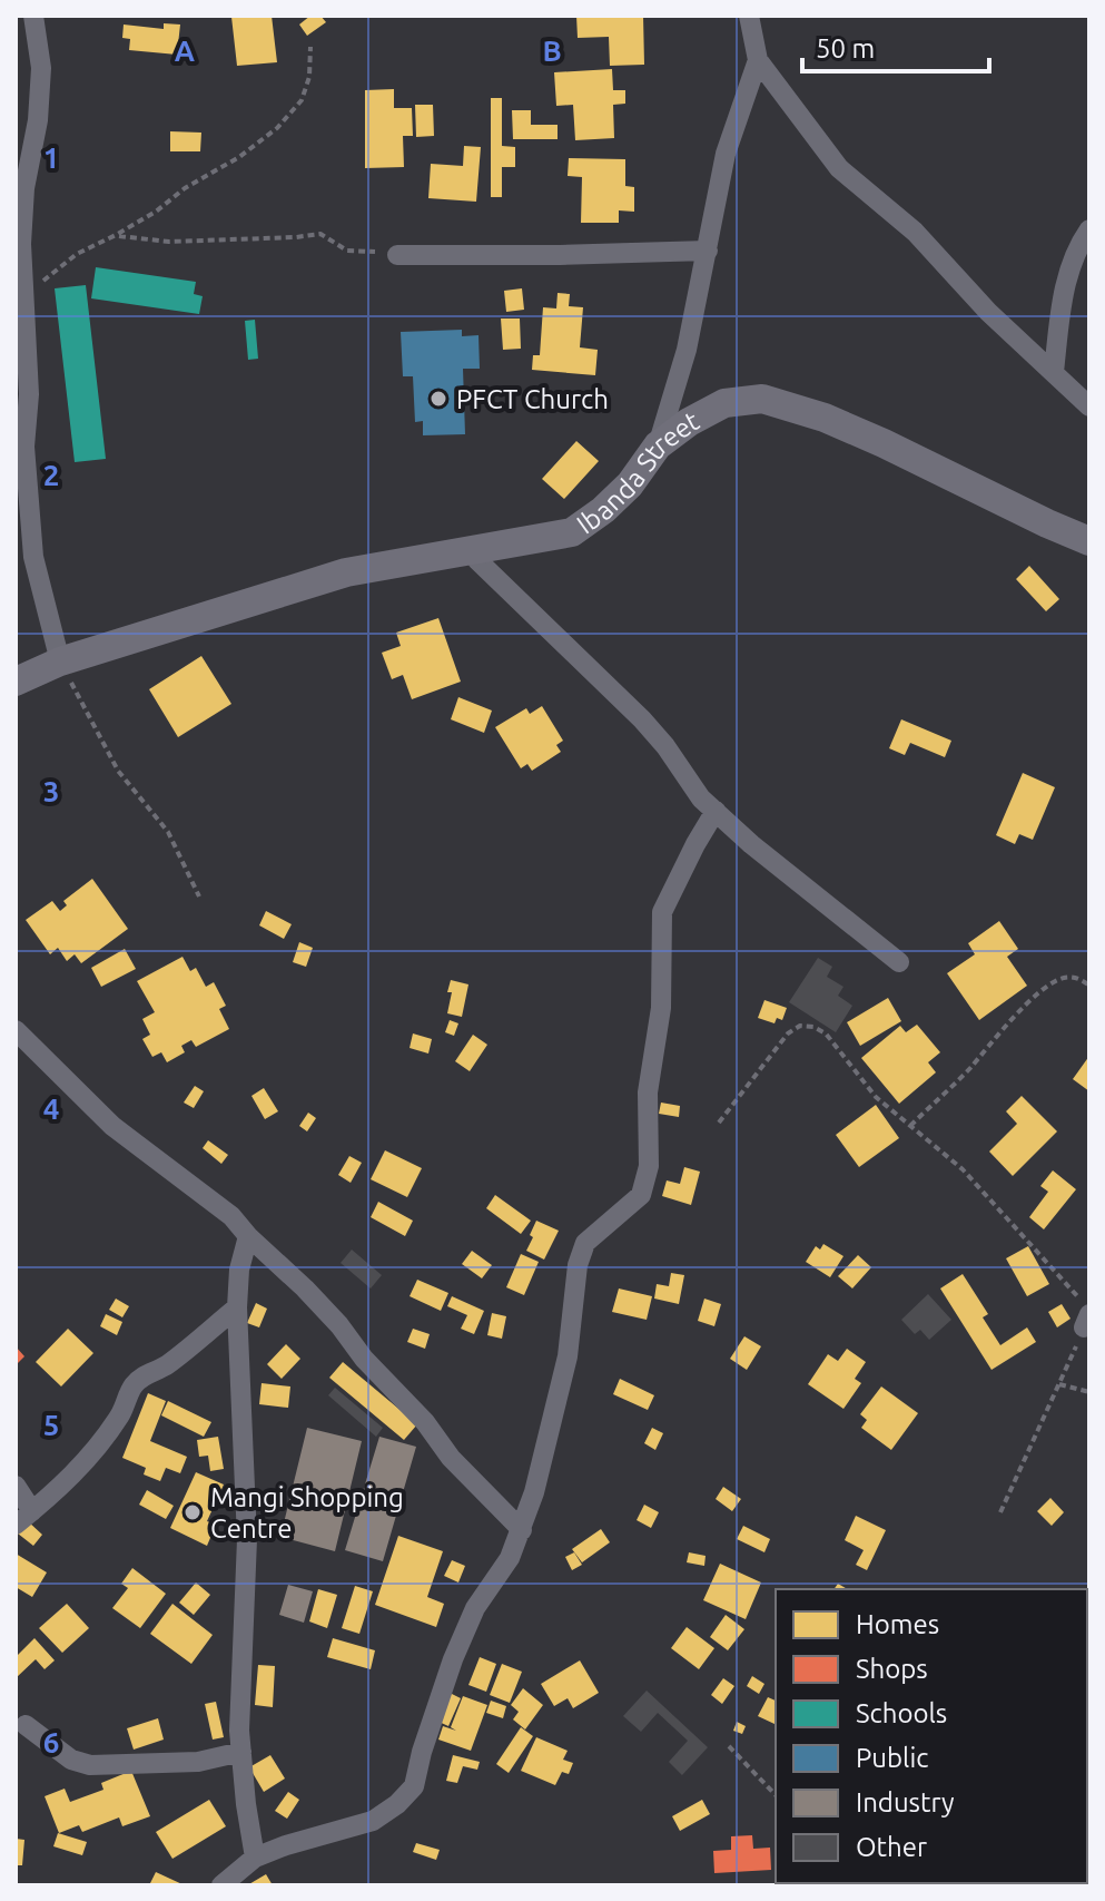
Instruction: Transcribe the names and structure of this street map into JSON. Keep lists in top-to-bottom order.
{
  "streets": {
    "street": ["Ibanda Street"]
  },
  "places": ["PFCT Church", "Mangi Shopping Centre"],
  "legend": [
    "Homes",
    "Shops",
    "Schools",
    "Public",
    "Industry",
    "Other"
  ],
  "scale_bar": "50 m",
  "grid": {
    "columns": ["A", "B"],
    "rows": [
      "1",
      "2",
      "3",
      "4",
      "5",
      "6"
    ]
  }
}
